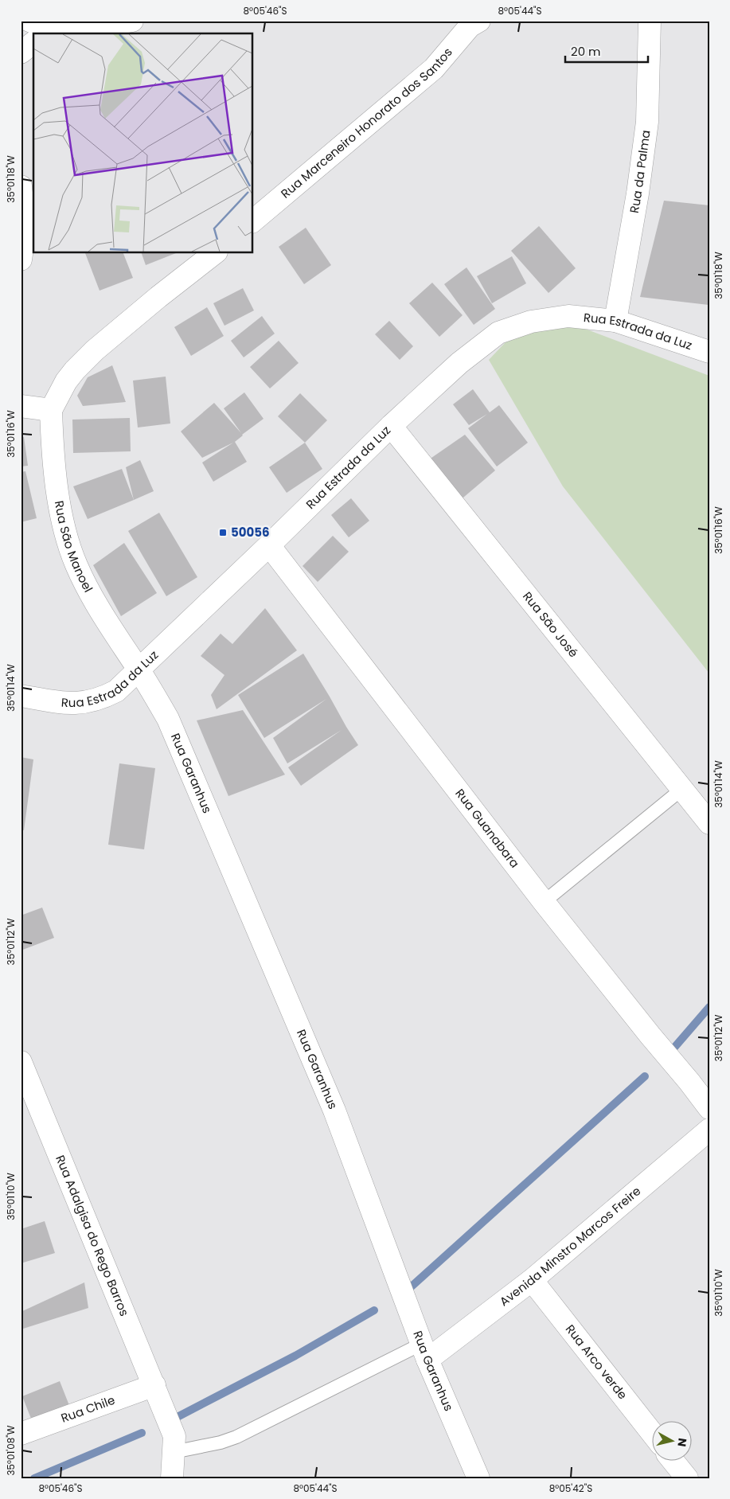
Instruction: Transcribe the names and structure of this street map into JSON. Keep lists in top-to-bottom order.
{
  "streets": {
    "street": [
      "Rua Marceneiro Honorato dos Santos",
      "Rua da Palma",
      "Rua Estrada da Luz",
      "Rua São Manoel",
      "Rua São José",
      "Rua Garanhus",
      "Rua Guanabara",
      "Rua Adalgisa do Rego Barros",
      "Avenida Minstro Marcos Freire",
      "Rua Arco verde",
      "Rua Chile"
    ]
  },
  "crossings": [
    ["Rua da Palma", "Rua Estrada da Luz"],
    ["Rua Estrada da Luz", "Rua São Manoel"],
    ["Rua Estrada da Luz", "Rua São José"],
    ["Rua Estrada da Luz", "Rua Garanhus"],
    ["Rua Estrada da Luz", "Rua Guanabara"],
    ["Rua São Manoel", "Rua Garanhus"],
    ["Rua Garanhus", "Avenida Minstro Marcos Freire"],
    ["Rua Adalgisa do Rego Barros", "Rua Chile"],
    ["Avenida Minstro Marcos Freire", "Rua Arco verde"]
  ],
  "places": {
    "transit": ["50056"]
  },
  "scale_bar": "20 m",
  "north": "right",
  "coordinates": [
    "8°05'46\"S",
    "8°05'44\"S",
    "35°01'18\"W",
    "35°01'16\"W",
    "35°01'14\"W",
    "35°01'12\"W",
    "35°01'10\"W",
    "35°01'08\"W",
    "8°05'42\"S"
  ]
}
